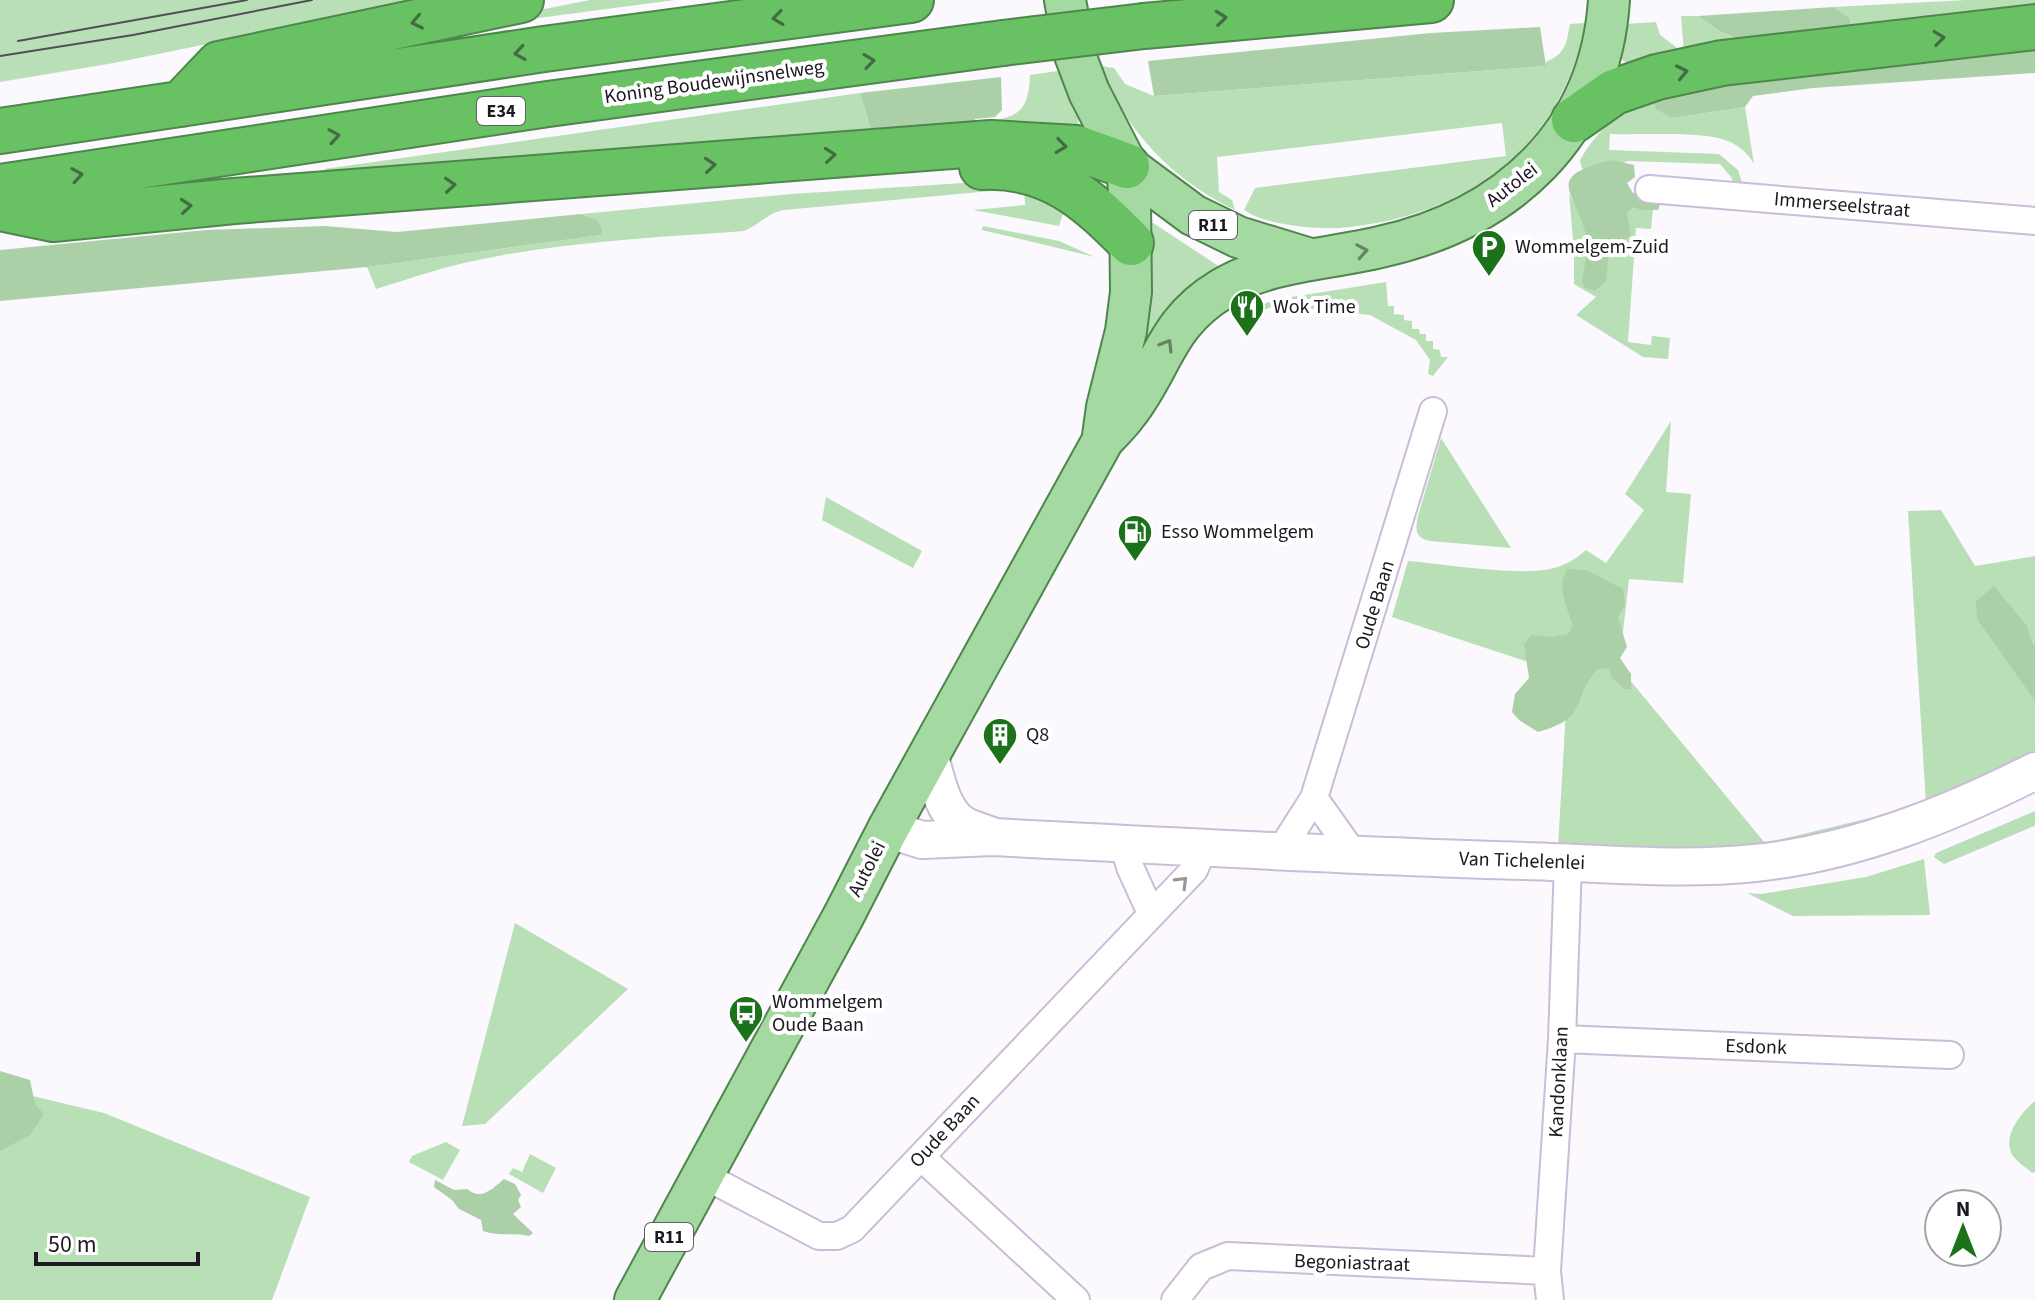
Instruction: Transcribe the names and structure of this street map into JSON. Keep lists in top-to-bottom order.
{
  "streets": {
    "highway": ["Koning Boudewijnsnelweg", "E34"],
    "main road": ["Autolei", "R11"],
    "street": [
      "Immerseelstraat",
      "Oude Baan",
      "Van Tichelenlei",
      "Esdonk",
      "Kandonklaan",
      "Begoniastraat"
    ]
  },
  "crossings": [
    ["Autolei", "Oude Baan"],
    ["Autolei", "Van Tichelenlei"],
    ["Oude Baan", "Van Tichelenlei"],
    ["Van Tichelenlei", "Kandonklaan"],
    ["Esdonk", "Kandonklaan"],
    ["Kandonklaan", "Begoniastraat"]
  ],
  "places": {
    "parking": ["Wommelgem-Zuid"],
    "restaurant": ["Wok Time"],
    "fuel station": ["Esso Wommelgem"],
    "building": ["Q8"],
    "bus stop": ["Wommelgem Oude Baan"]
  },
  "scale_bar": "50 m",
  "north": "top"
}
